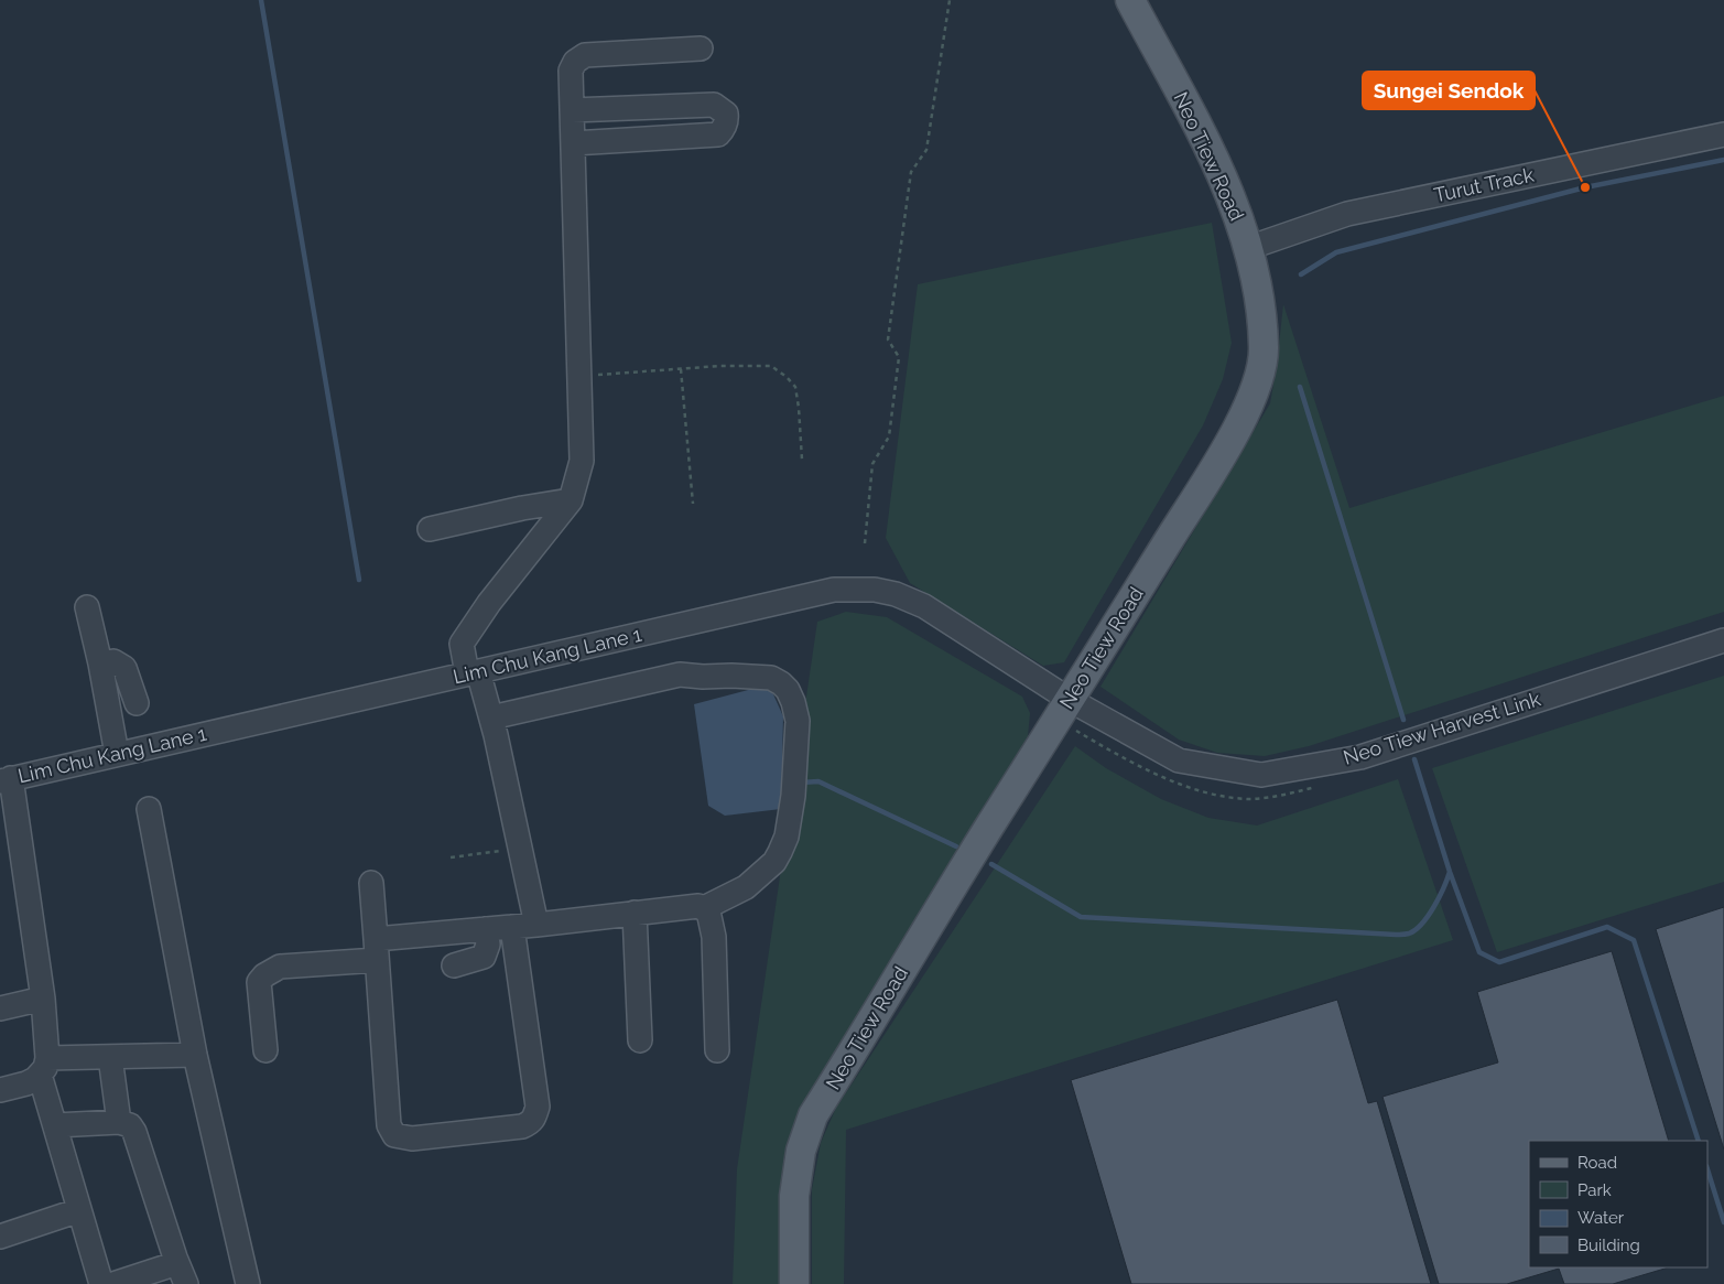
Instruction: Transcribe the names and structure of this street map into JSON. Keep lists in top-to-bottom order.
{
  "streets": {
    "main road": ["Neo Tiew Road"],
    "street": ["Turut Track", "Lim Chu Kang Lane 1", "Neo Tiew Harvest Link"]
  },
  "crossings": [
    ["Neo Tiew Road", "Turut Track"],
    ["Neo Tiew Road", "Lim Chu Kang Lane 1"],
    ["Neo Tiew Road", "Neo Tiew Harvest Link"],
    ["Lim Chu Kang Lane 1", "Neo Tiew Harvest Link"]
  ],
  "places": ["Sungei Sendok"],
  "legend": [
    "Road",
    "Park",
    "Water",
    "Building"
  ]
}
